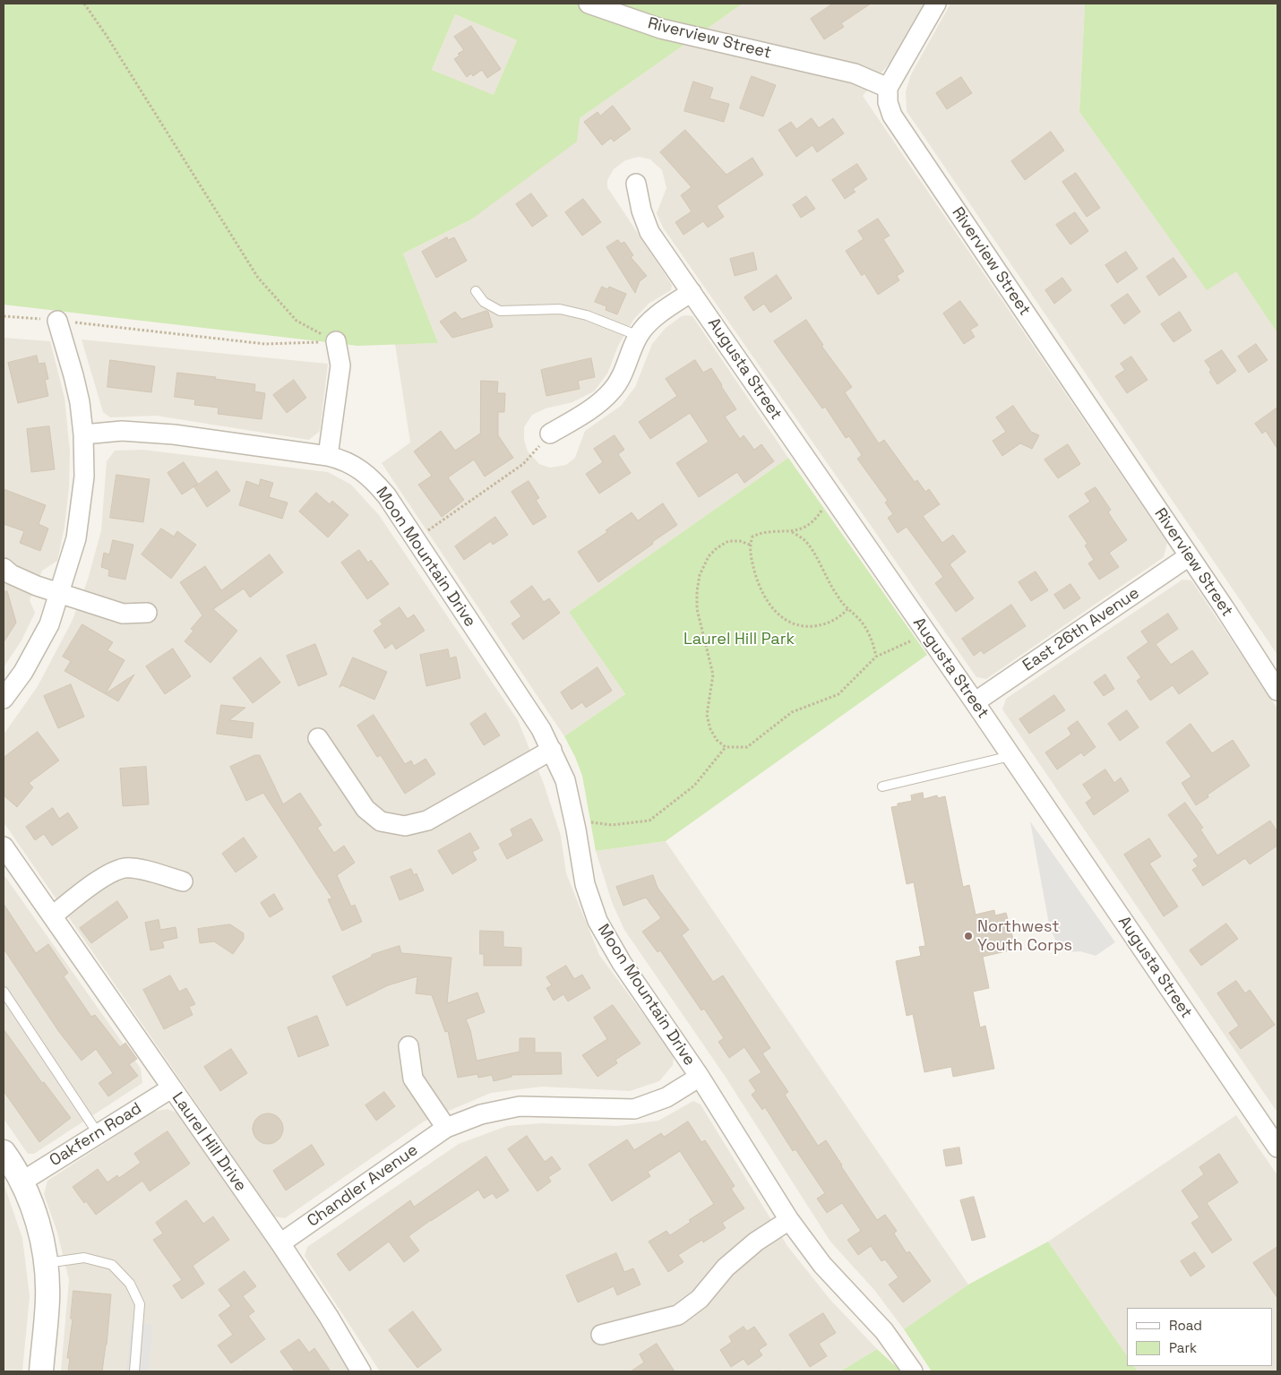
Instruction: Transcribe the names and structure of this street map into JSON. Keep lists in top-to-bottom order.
{
  "streets": {
    "street": [
      "Riverview Street",
      "Augusta Street",
      "Moon Mountain Drive",
      "East 26th Avenue",
      "Oakfern Road",
      "Laurel Hill Drive",
      "Chandler Avenue"
    ]
  },
  "crossings": [
    ["Riverview Street", "East 26th Avenue"],
    ["Augusta Street", "East 26th Avenue"],
    ["Moon Mountain Drive", "Chandler Avenue"],
    ["Oakfern Road", "Laurel Hill Drive"],
    ["Laurel Hill Drive", "Chandler Avenue"]
  ],
  "parks": ["Laurel Hill Park"],
  "places": ["Northwest Youth Corps"],
  "legend": ["Road", "Park"]
}
